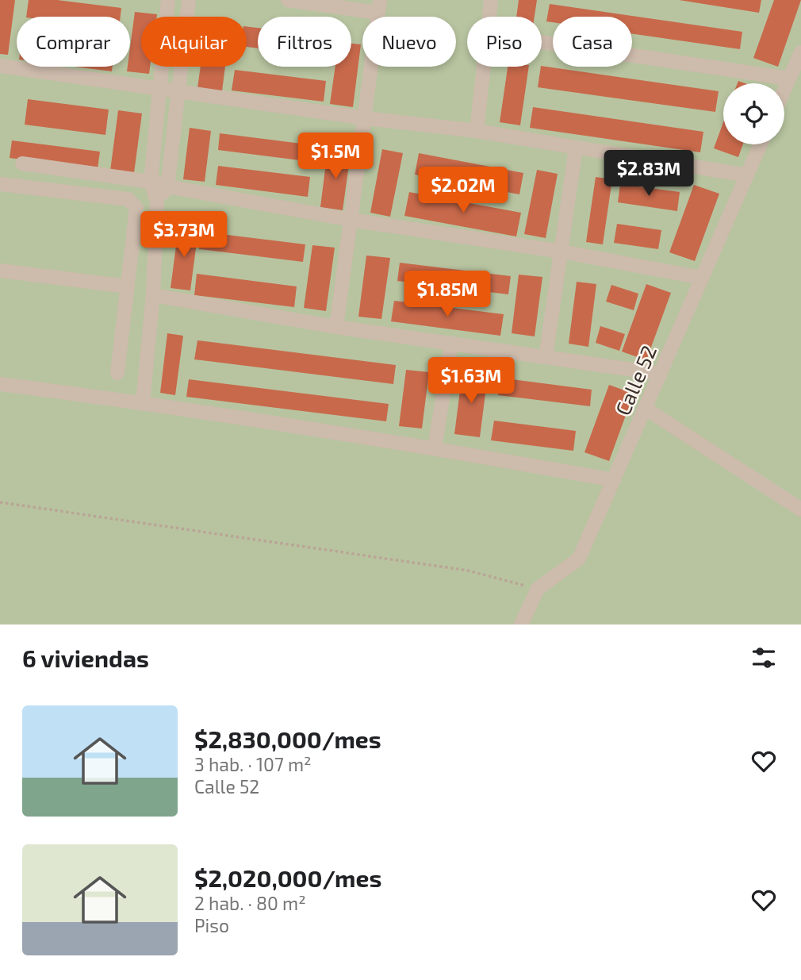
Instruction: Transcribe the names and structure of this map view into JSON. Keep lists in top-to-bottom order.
{
  "streets": {
    "street": ["Calle 52"]
  },
  "page": {
    "chip": [
      "Comprar",
      "Alquilar",
      "Filtros",
      "Nuevo",
      "Piso",
      "Casa"
    ],
    "price": [
      "$1.5M",
      "$2.83M",
      "$2.02M",
      "$3.73M",
      "$1.85M",
      "$1.63M"
    ],
    "heading": "6 viviendas",
    "list": [
      {
        "name": "$2,830,000/mes",
        "note": "3 hab. · 107 m² · Calle 52"
      },
      {
        "name": "$2,020,000/mes",
        "note": "2 hab. · 80 m² · Piso"
      }
    ]
  }
}
